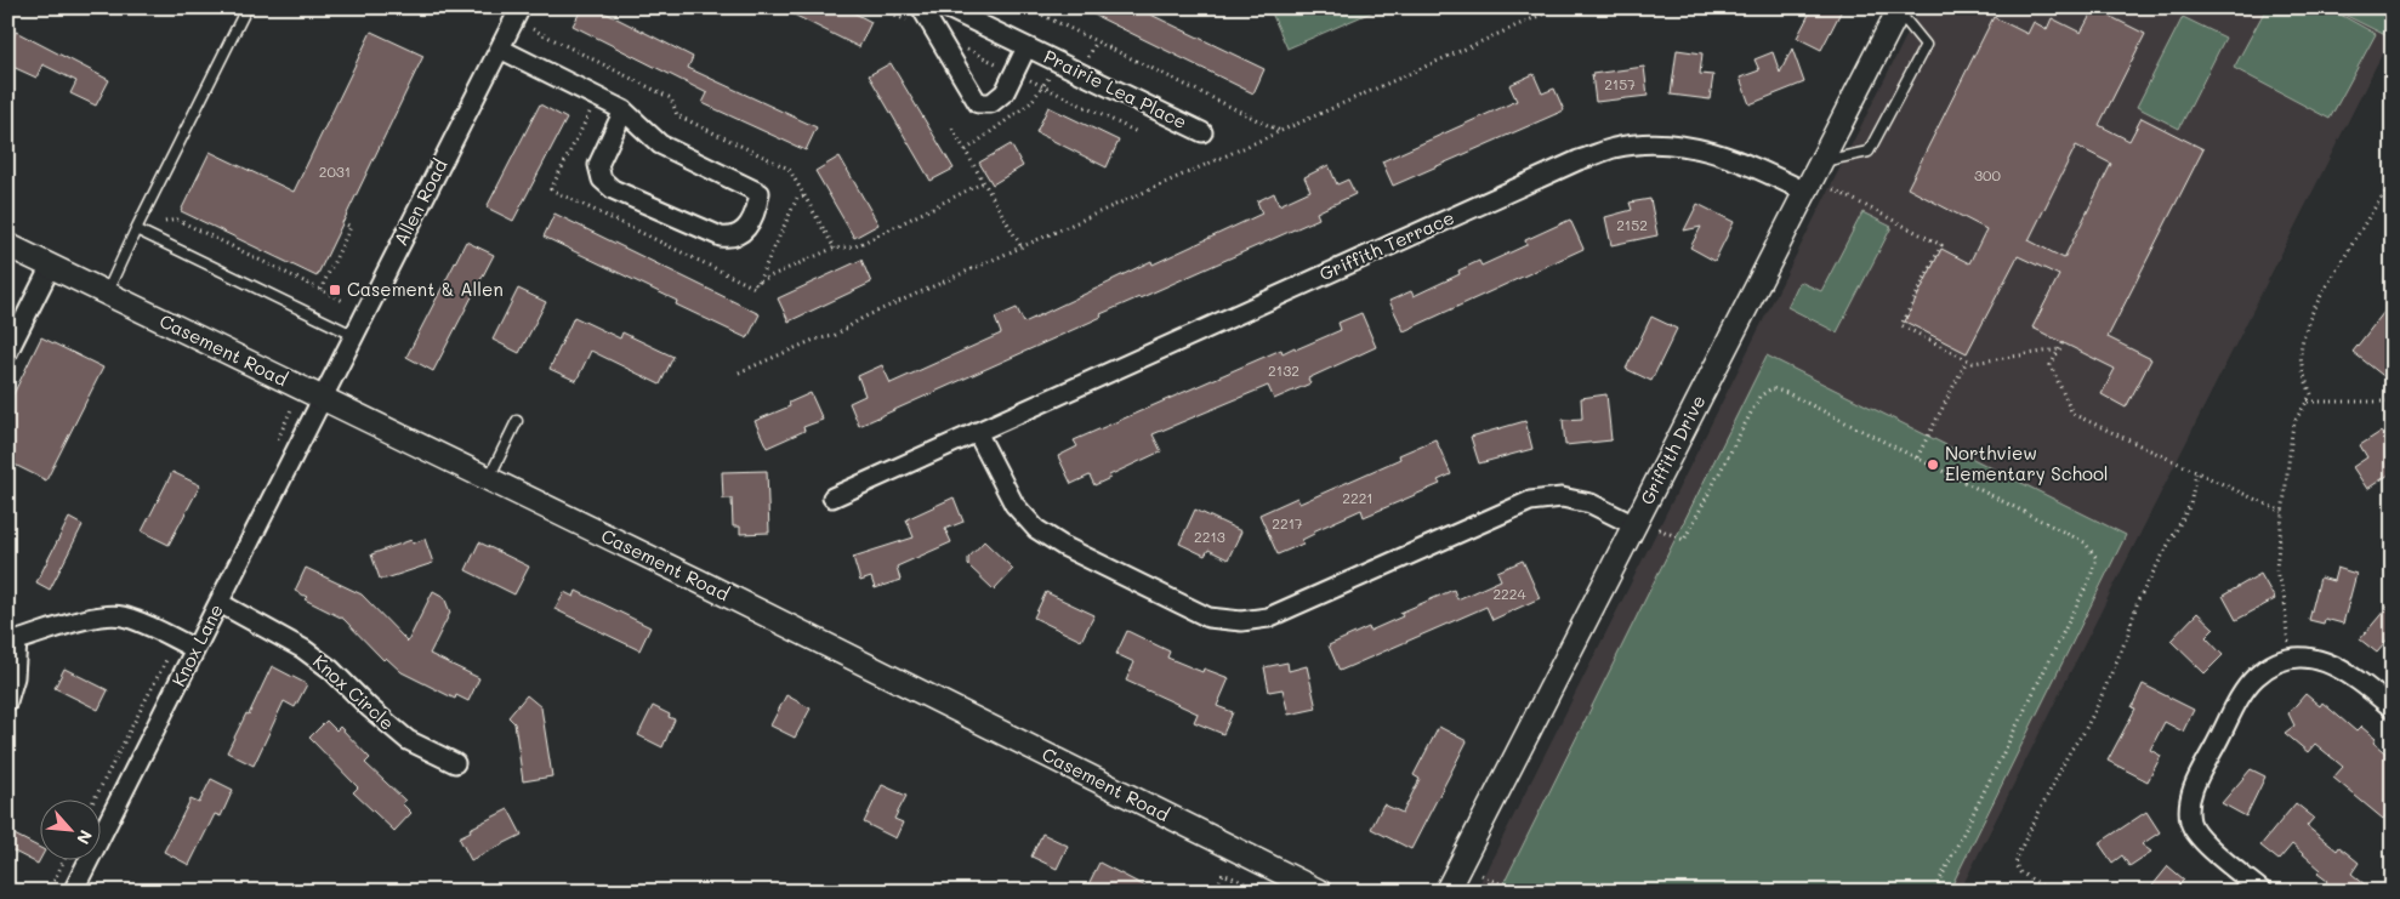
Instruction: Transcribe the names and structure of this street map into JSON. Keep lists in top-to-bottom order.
{
  "streets": {
    "street": [
      "Prairie Lea Place",
      "Allen Road",
      "Griffith Terrace",
      "Casement Road",
      "Griffith Drive",
      "Knox Lane",
      "Knox Circle"
    ]
  },
  "crossings": [
    ["Allen Road", "Casement Road"],
    ["Allen Road", "Knox Lane"],
    ["Griffith Terrace", "Griffith Drive"],
    ["Casement Road", "Knox Lane"],
    ["Knox Lane", "Knox Circle"]
  ],
  "places": {
    "transit": ["Casement & Allen"],
    "other": ["Northview Elementary School"]
  },
  "house_numbers": [
    "2157",
    "2031",
    "300",
    "2152",
    "2132",
    "2221",
    "2217",
    "2213",
    "2224"
  ],
  "north": "bottom right"
}
